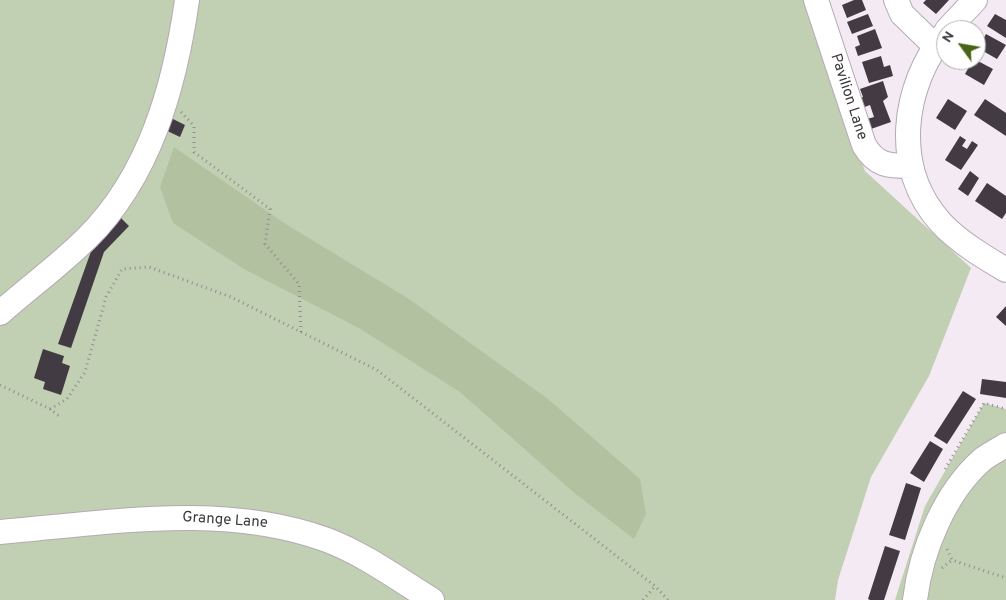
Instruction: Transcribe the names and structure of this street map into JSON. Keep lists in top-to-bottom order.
{
  "streets": {
    "street": ["Pavilion Lane", "Grange Lane"]
  },
  "north": "top left"
}
